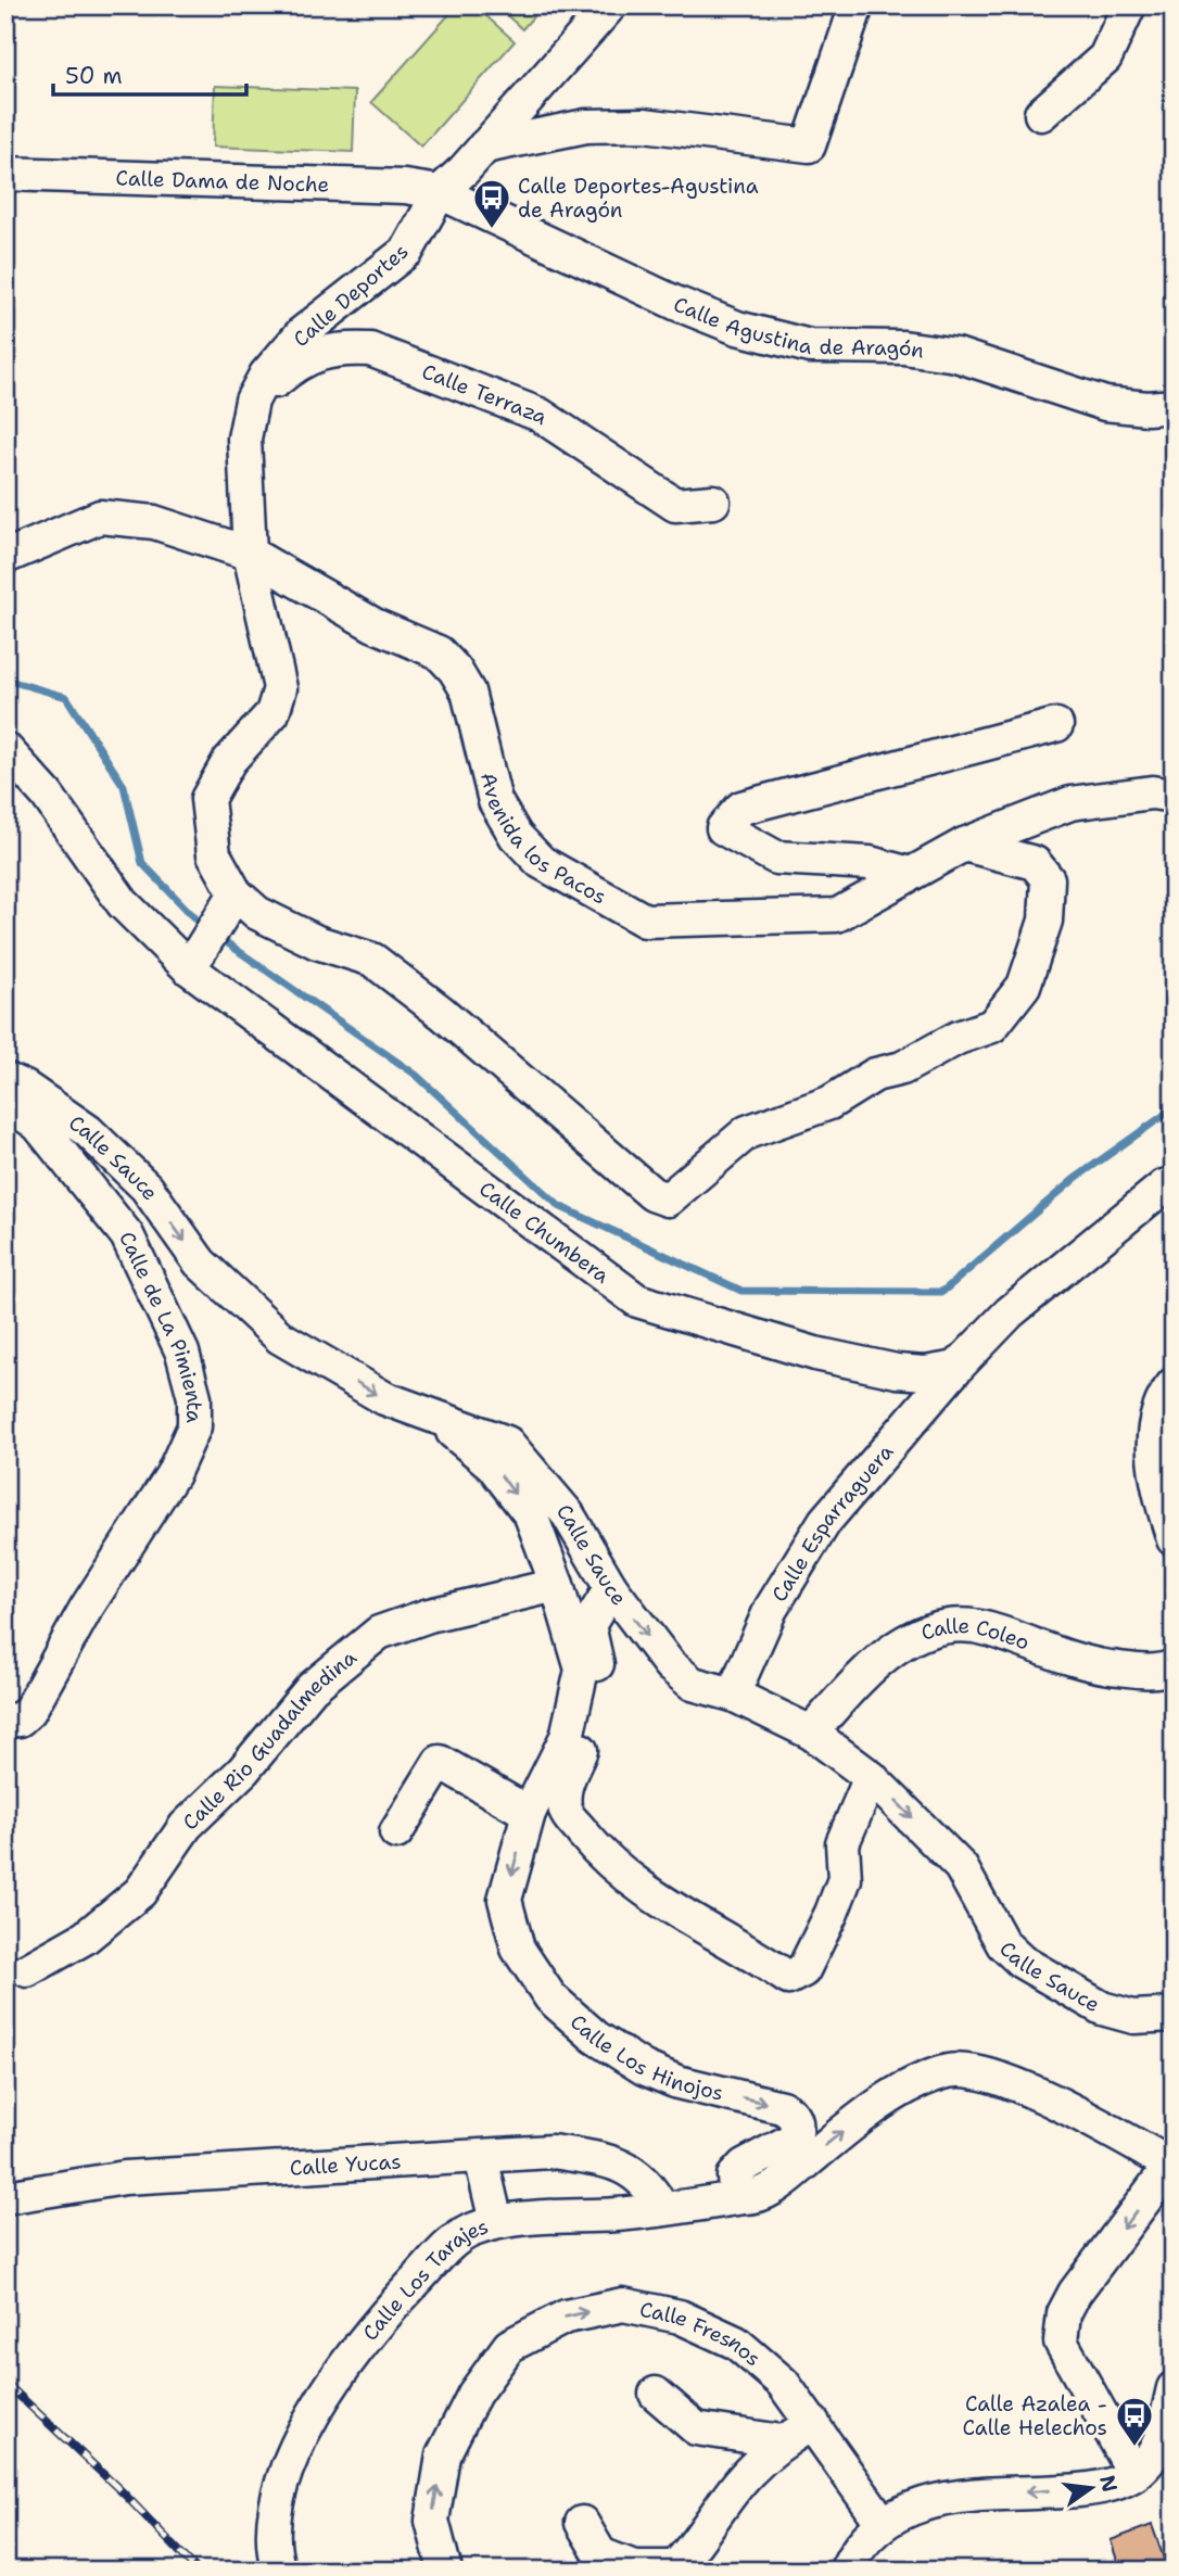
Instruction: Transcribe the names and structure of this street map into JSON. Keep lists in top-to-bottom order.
{
  "streets": {
    "street": [
      "Calle Dama de Noche",
      "Calle Deportes",
      "Calle Agustina de Aragón",
      "Calle Terraza",
      "Avenida los Pacos",
      "Calle Sauce",
      "Calle Chumbera",
      "Calle de La Pimienta",
      "Calle Esparraguera",
      "Calle Coleo",
      "Calle Rio Guadalmedina",
      "Calle Los Hinojos",
      "Calle Yucas",
      "Calle Los Tarajes",
      "Calle Fresnos"
    ]
  },
  "crossings": [
    ["Calle Dama de Noche", "Calle Deportes"],
    ["Calle Dama de Noche", "Calle Agustina de Aragón"],
    ["Calle Deportes", "Calle Agustina de Aragón"],
    ["Calle Deportes", "Calle Terraza"],
    ["Calle Deportes", "Avenida los Pacos"],
    ["Calle Sauce", "Calle Esparraguera"],
    ["Calle Sauce", "Calle Coleo"],
    ["Calle Sauce", "Calle Los Hinojos"],
    ["Calle Chumbera", "Calle Esparraguera"],
    ["Calle Rio Guadalmedina", "Calle Los Hinojos"],
    ["Calle Los Hinojos", "Calle Los Tarajes"],
    ["Calle Yucas", "Calle Los Tarajes"]
  ],
  "one_way": ["Calle Sauce", "Calle Los Hinojos"],
  "places": {
    "bus stop": ["Calle Deportes-Agustina de Aragón", "Calle Azalea - Calle Helechos"]
  },
  "scale_bar": "50 m",
  "north": "right"
}
